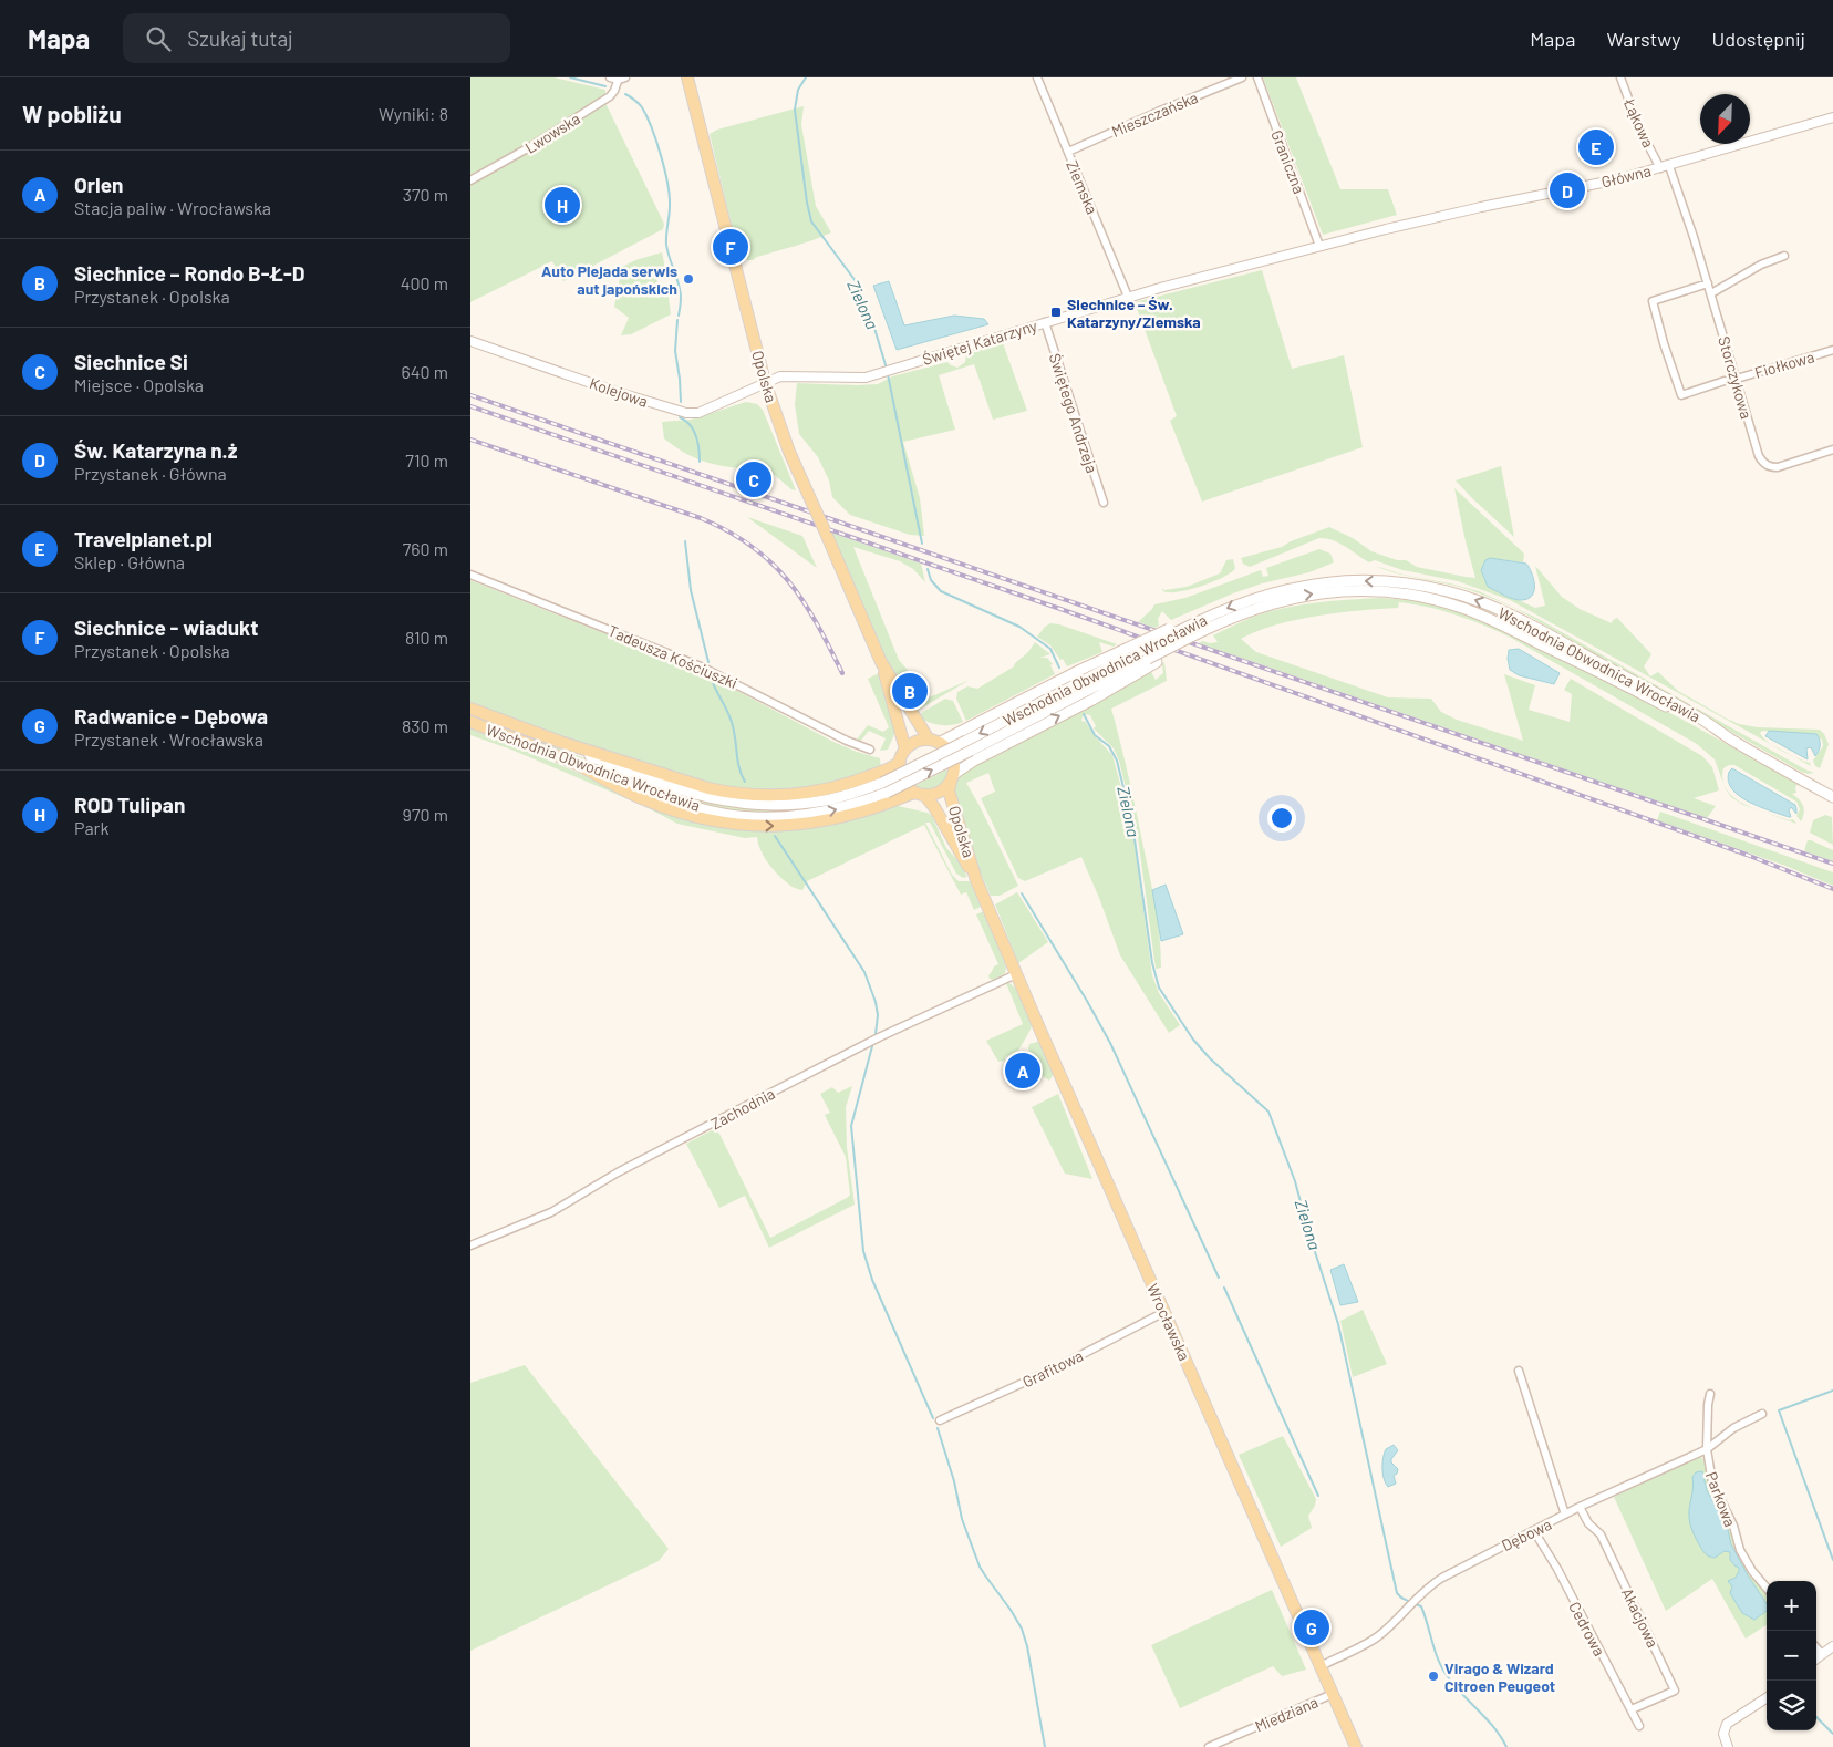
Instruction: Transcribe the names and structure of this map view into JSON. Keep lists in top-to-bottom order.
{
  "streets": {
    "main road": ["Opolska", "Wschodnia Obwodnica Wrocławia", "Wrocławska"],
    "street": [
      "Mieszczańska",
      "Łąkowa",
      "Lwowska",
      "Graniczna",
      "Główna",
      "Ziemska",
      "Świętej Katarzyny",
      "Fiołkowa",
      "Storczykowa",
      "Kolejowa",
      "Świętego Andrzeja",
      "Tadeusza Kościuszki",
      "Zachodnia",
      "Grafitowa",
      "Parkowa",
      "Dębowa",
      "Akacjowa",
      "Cedrowa",
      "Miedziana"
    ]
  },
  "crossings": [
    ["Mieszczańska", "Ziemska"],
    ["Łąkowa", "Główna"],
    ["Łąkowa", "Storczykowa"],
    ["Graniczna", "Główna"],
    ["Graniczna", "Świętej Katarzyny"],
    ["Główna", "Świętej Katarzyny"],
    ["Główna", "Storczykowa"],
    ["Ziemska", "Świętej Katarzyny"],
    ["Świętej Katarzyny", "Opolska"],
    ["Świętej Katarzyny", "Kolejowa"],
    ["Świętej Katarzyny", "Świętego Andrzeja"],
    ["Fiołkowa", "Storczykowa"],
    ["Opolska", "Kolejowa"],
    ["Opolska", "Wrocławska"],
    ["Zachodnia", "Wrocławska"],
    ["Wrocławska", "Grafitowa"],
    ["Wrocławska", "Dębowa"],
    ["Wrocławska", "Miedziana"],
    ["Dębowa", "Cedrowa"],
    ["Akacjowa", "Cedrowa"]
  ],
  "water": ["Zielona"],
  "places": {
    "other": ["Auto Plejada serwis aut japońskich", "Virago & Wizard Citroen Peugeot"],
    "transit": ["Siechnice – Św. Katarzyny/Ziemska"]
  },
  "north": "bottom left",
  "page": {
    "header": "Mapa",
    "search": "Szukaj tutaj",
    "nav": ["Mapa", "Warstwy", "Udostępnij"],
    "heading": ["W pobliżu", "Wyniki: 8"],
    "pins": [
      "E",
      "D",
      "H",
      "F",
      "C",
      "B",
      "A",
      "G"
    ],
    "list": [
      {
        "mark": "A",
        "name": "Orlen",
        "note": "Stacja paliw · Wrocławska",
        "value": "370 m"
      },
      {
        "mark": "B",
        "name": "Siechnice – Rondo B-Ł-D",
        "note": "Przystanek · Opolska",
        "value": "400 m"
      },
      {
        "mark": "C",
        "name": "Siechnice Si",
        "note": "Miejsce · Opolska",
        "value": "640 m"
      },
      {
        "mark": "D",
        "name": "Św. Katarzyna n.ż",
        "note": "Przystanek · Główna",
        "value": "710 m"
      },
      {
        "mark": "E",
        "name": "Travelplanet.pl",
        "note": "Sklep · Główna",
        "value": "760 m"
      },
      {
        "mark": "F",
        "name": "Siechnice - wiadukt",
        "note": "Przystanek · Opolska",
        "value": "810 m"
      },
      {
        "mark": "G",
        "name": "Radwanice - Dębowa",
        "note": "Przystanek · Wrocławska",
        "value": "830 m"
      },
      {
        "mark": "H",
        "name": "ROD Tulipan",
        "note": "Park",
        "value": "970 m"
      }
    ],
    "map_buttons": ["+", "−"]
  }
}
